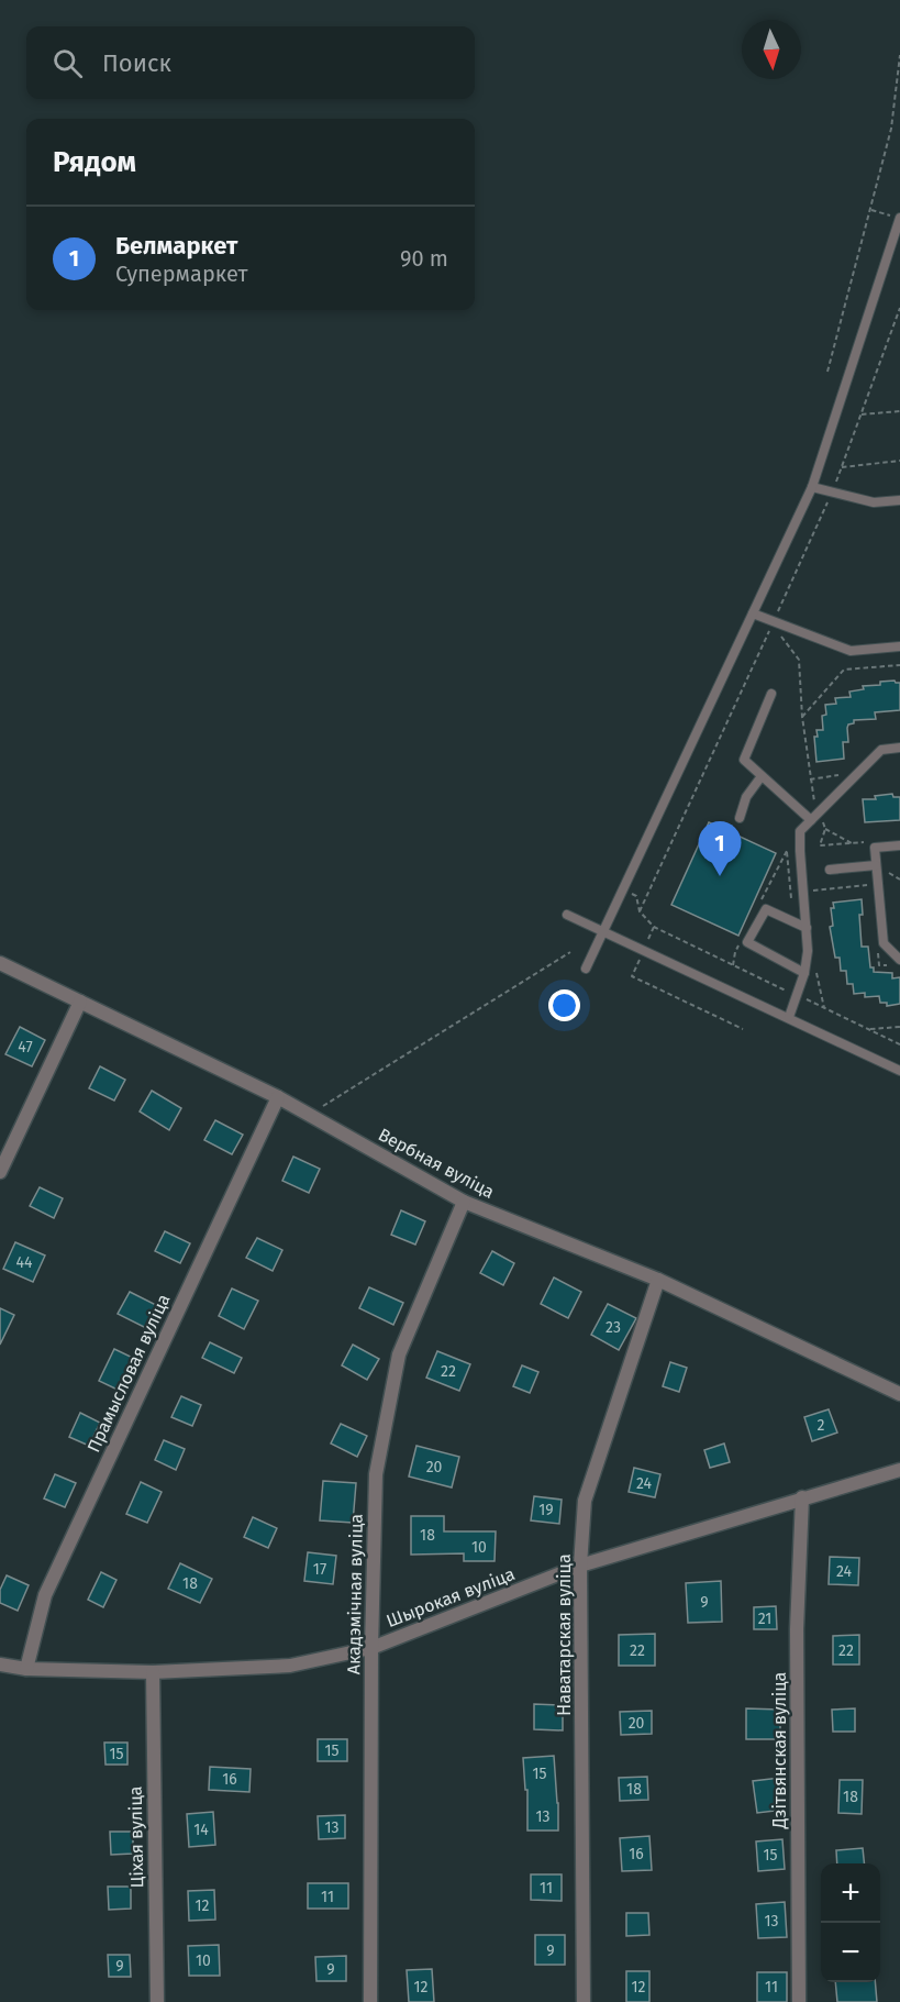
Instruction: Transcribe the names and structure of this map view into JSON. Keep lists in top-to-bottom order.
{
  "streets": {
    "street": [
      "Вербная вуліца",
      "Прамысловая вуліца",
      "Акадэмічная вуліца",
      "Шырокая вуліца",
      "Наватарская вуліца",
      "Дзітвянская вуліца",
      "Ціхая вуліца"
    ]
  },
  "crossings": [
    ["Вербная вуліца", "Прамысловая вуліца"],
    ["Вербная вуліца", "Акадэмічная вуліца"],
    ["Вербная вуліца", "Наватарская вуліца"],
    ["Прамысловая вуліца", "Шырокая вуліца"],
    ["Акадэмічная вуліца", "Шырокая вуліца"],
    ["Шырокая вуліца", "Наватарская вуліца"],
    ["Шырокая вуліца", "Дзітвянская вуліца"],
    ["Шырокая вуліца", "Ціхая вуліца"]
  ],
  "house_numbers": [
    "47",
    "44",
    "23",
    "22",
    "2",
    "20",
    "24",
    "19",
    "18",
    "10",
    "17",
    "24",
    "18",
    "9",
    "21",
    "22",
    "22",
    "20",
    "15",
    "15",
    "15",
    "16",
    "18",
    "18",
    "13",
    "13",
    "14",
    "16",
    "15",
    "11",
    "11",
    "12",
    "13",
    "9",
    "10",
    "9",
    "9",
    "12",
    "12",
    "11"
  ],
  "north": "bottom",
  "page": {
    "search": "Поиск",
    "heading": "Рядом",
    "list": [
      {
        "mark": "1",
        "name": "Белмаркет",
        "note": "Супермаркет",
        "value": "90 m"
      }
    ],
    "pins": "1",
    "map_buttons": ["+", "−"]
  }
}
